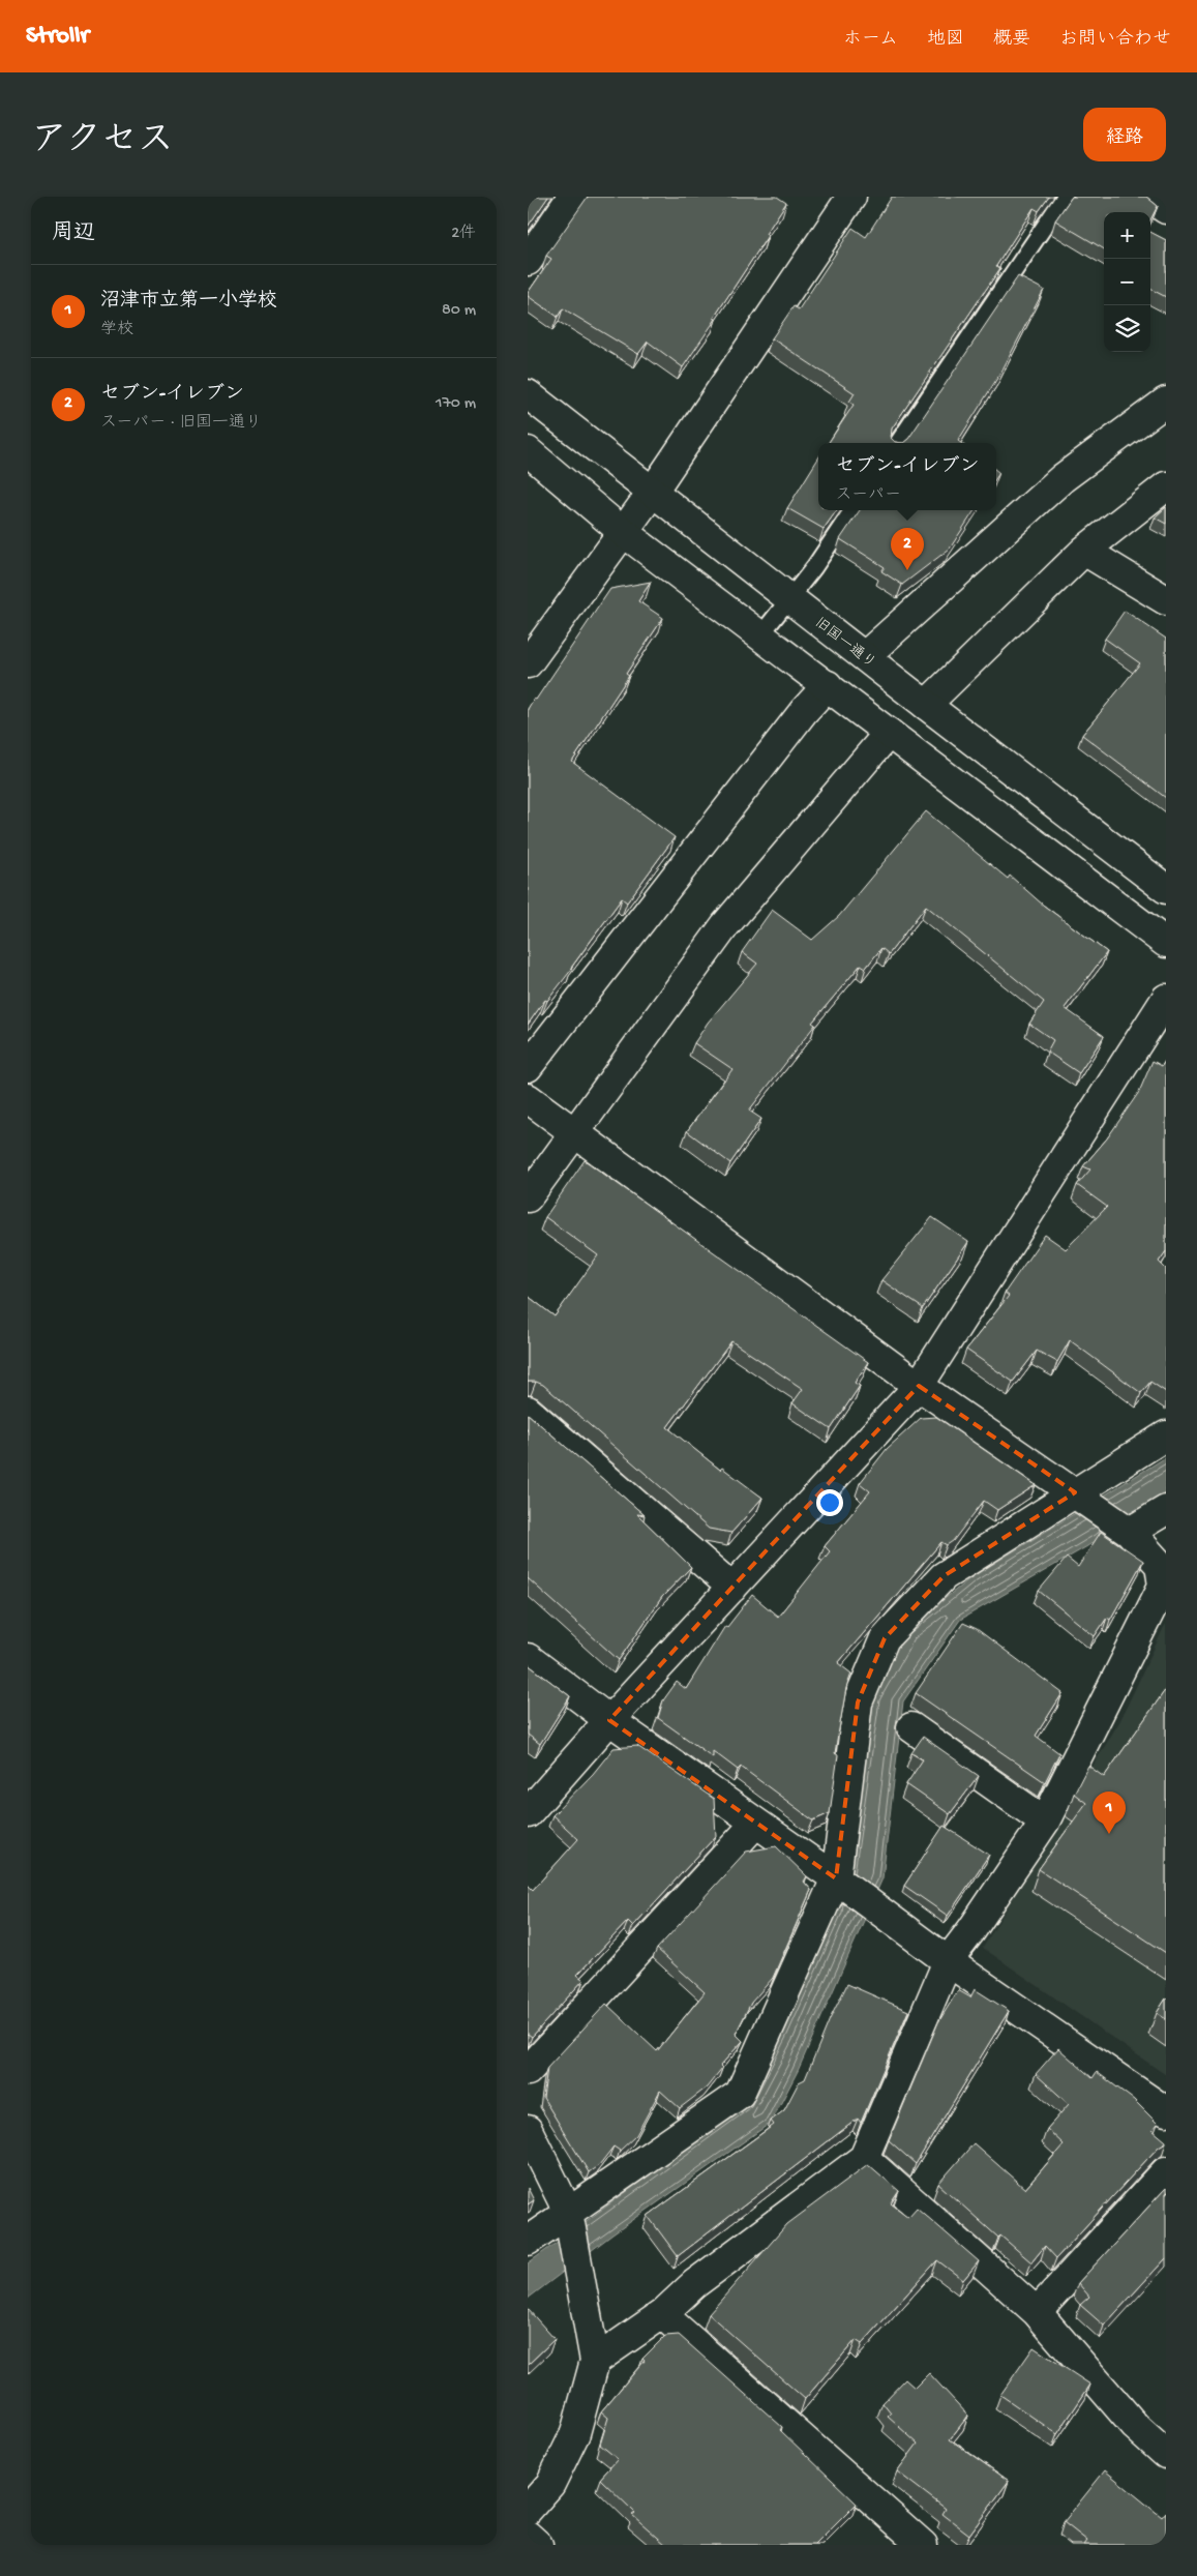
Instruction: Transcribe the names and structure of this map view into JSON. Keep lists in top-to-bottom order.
{
  "streets": {
    "street": ["旧国一通り"]
  },
  "page": {
    "header": "Strollr",
    "nav": [
      "ホーム",
      "地図",
      "概要",
      "お問い合わせ"
    ],
    "title": "アクセス",
    "buttons": "経路",
    "heading": ["周辺", "2件"],
    "map_buttons": ["+", "−"],
    "list": [
      {
        "mark": "1",
        "name": "沼津市立第一小学校",
        "note": "学校",
        "value": "80 m"
      },
      {
        "mark": "2",
        "name": "セブン-イレブン",
        "note": "スーパー · 旧国一通り",
        "value": "170 m"
      }
    ],
    "popup": ["セブン-イレブン", "スーパー"],
    "pins": ["2", "1"]
  }
}
